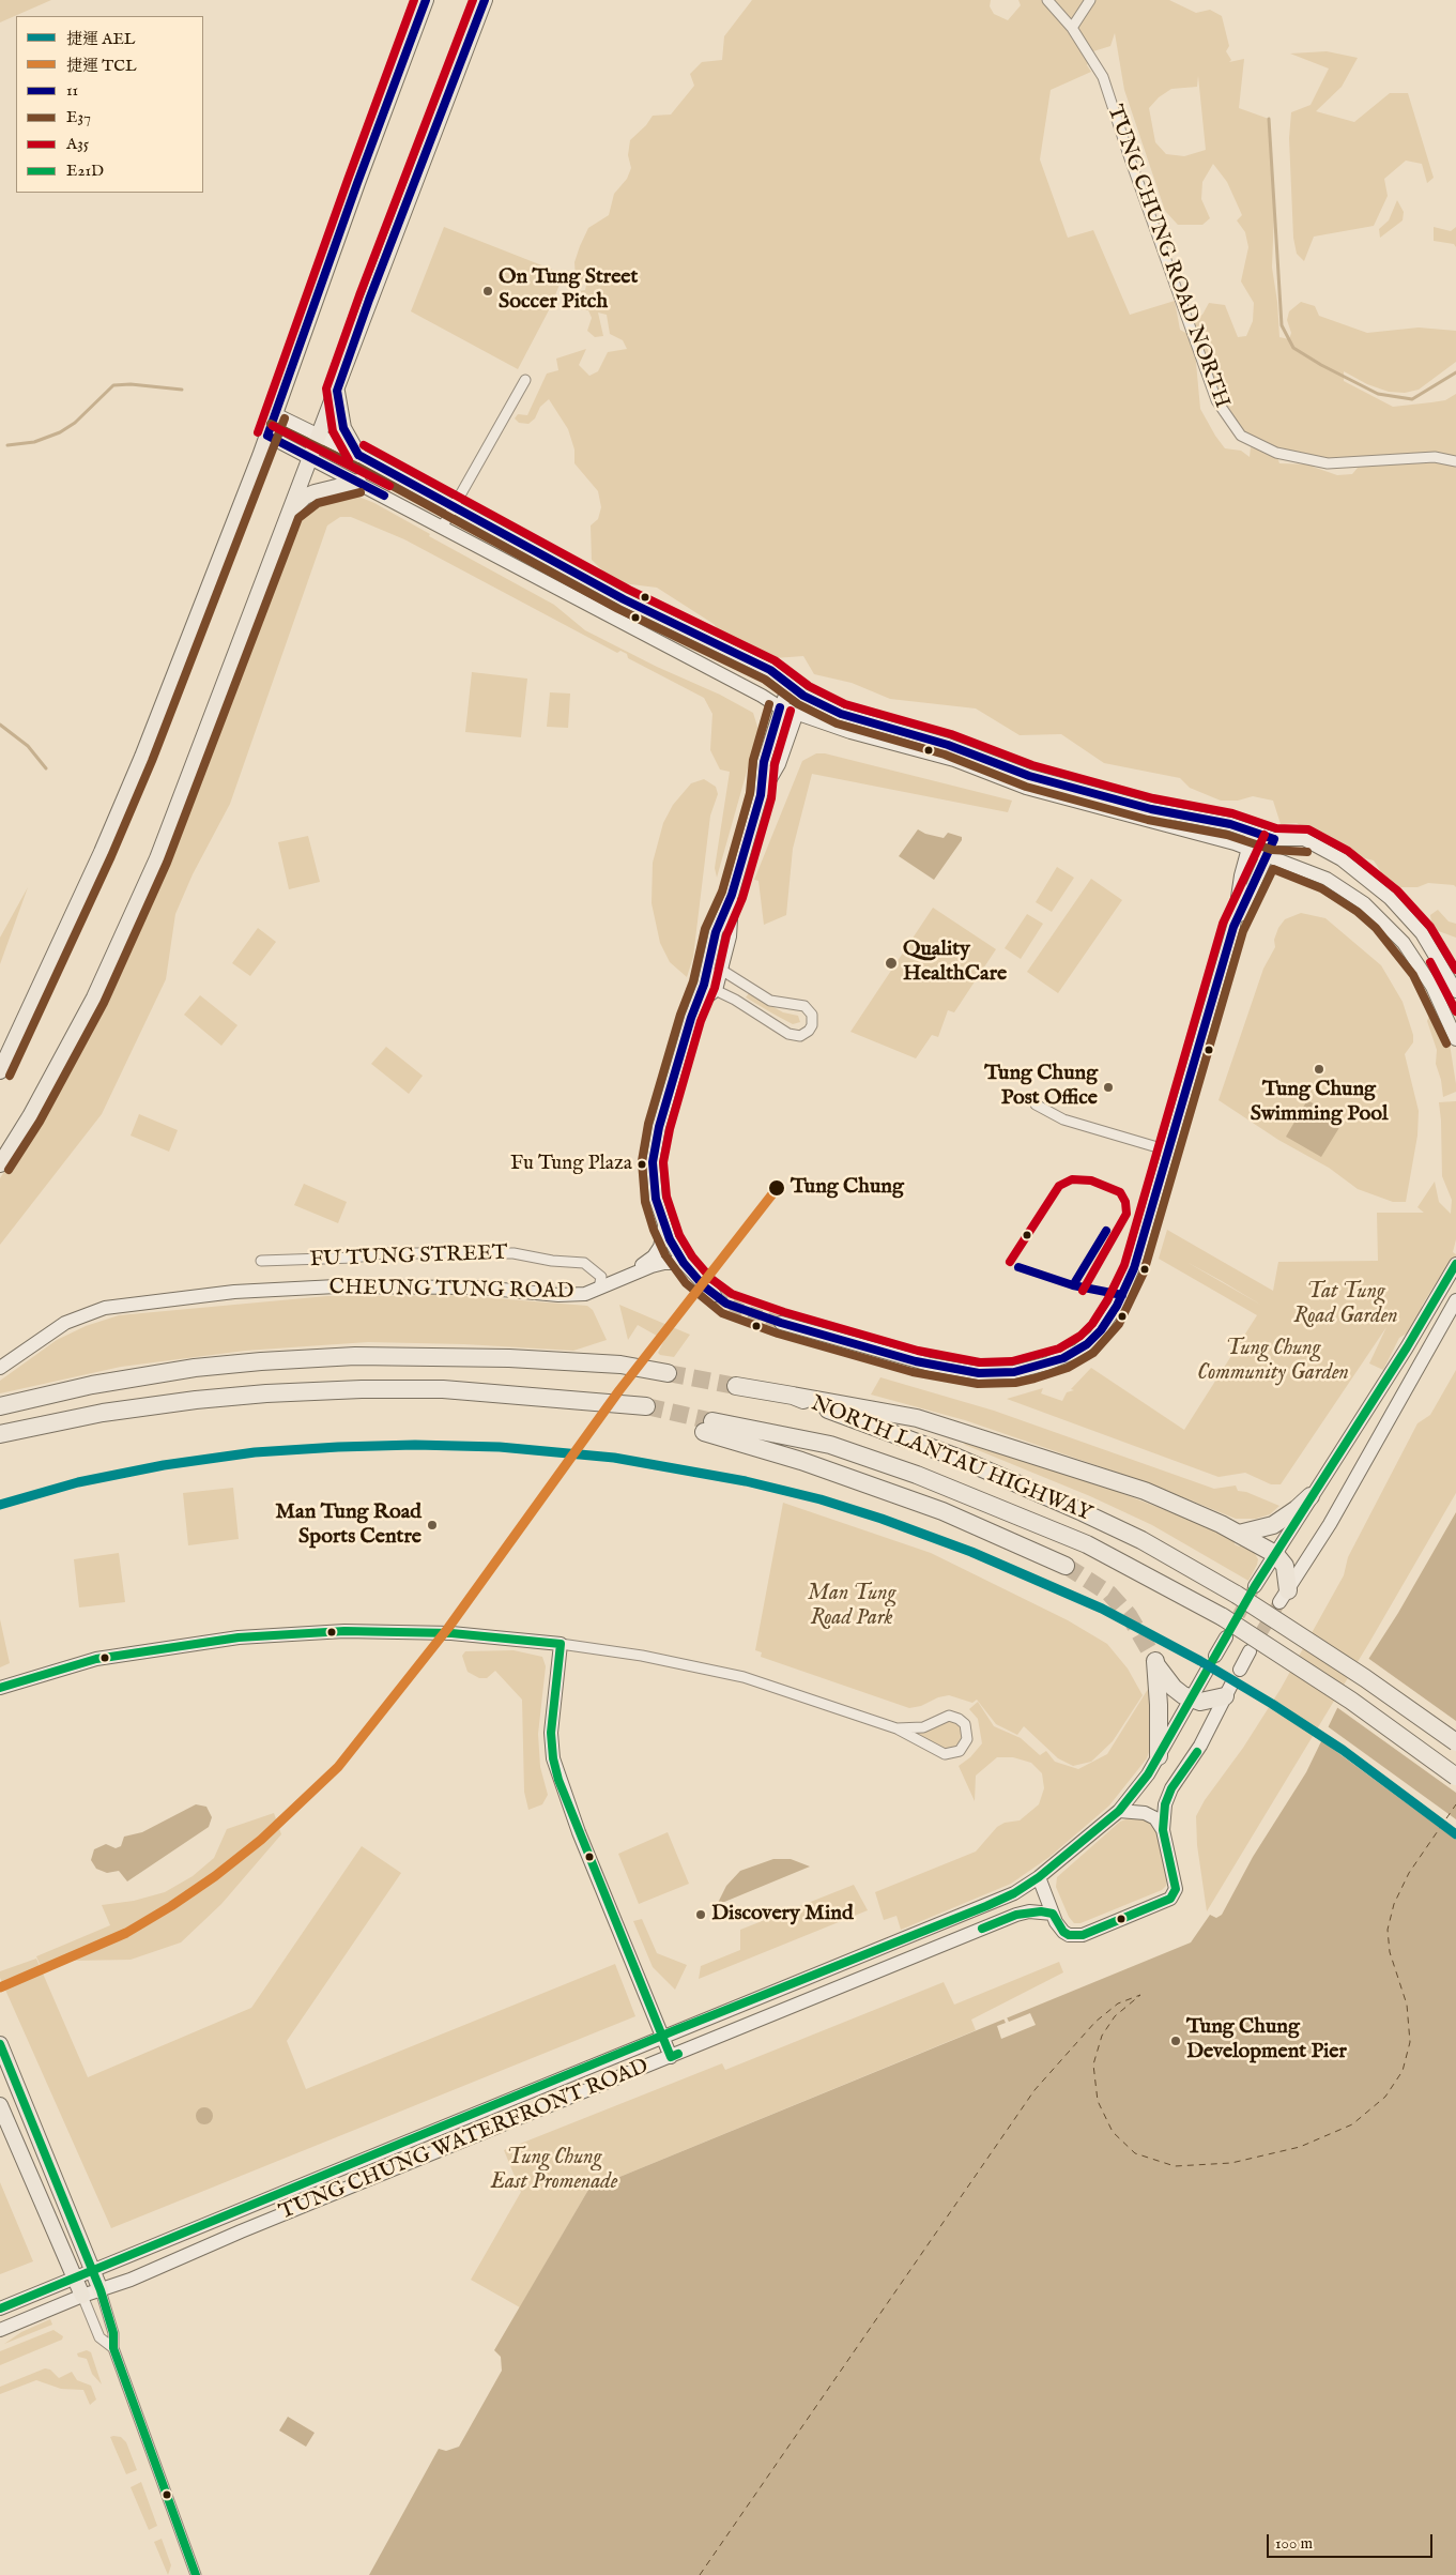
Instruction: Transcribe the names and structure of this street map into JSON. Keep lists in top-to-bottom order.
{
  "streets": {
    "highway": ["NORTH LANTAU HIGHWAY"],
    "main road": ["CHEUNG TUNG ROAD", "TUNG CHUNG WATERFRONT ROAD"],
    "street": ["TUNG CHUNG ROAD NORTH", "FU TUNG STREET"]
  },
  "crossings": [
    ["FU TUNG STREET", "CHEUNG TUNG ROAD"]
  ],
  "parks": [
    "Tat Tung Road Garden",
    "Tung Chung Community Garden",
    "Man Tung Road Park",
    "Tung Chung East Promenade"
  ],
  "places": [
    "On Tung Street Soccer Pitch",
    "Quality HealthCare",
    "Tung Chung Swimming Pool",
    "Tung Chung Post Office",
    "Fu Tung Plaza",
    "Tung Chung",
    "Man Tung Road Sports Centre",
    "Discovery Mind",
    "Tung Chung Development Pier"
  ],
  "lines": [
    "transit line 11",
    "transit line A35",
    "transit line E37",
    "metro line TCL",
    "transit line E21D",
    "metro line AEL"
  ],
  "legend": [
    "捷運 AEL",
    "捷運 TCL",
    "11",
    "E37",
    "A35",
    "E21D"
  ],
  "scale_bar": "100 m"
}
